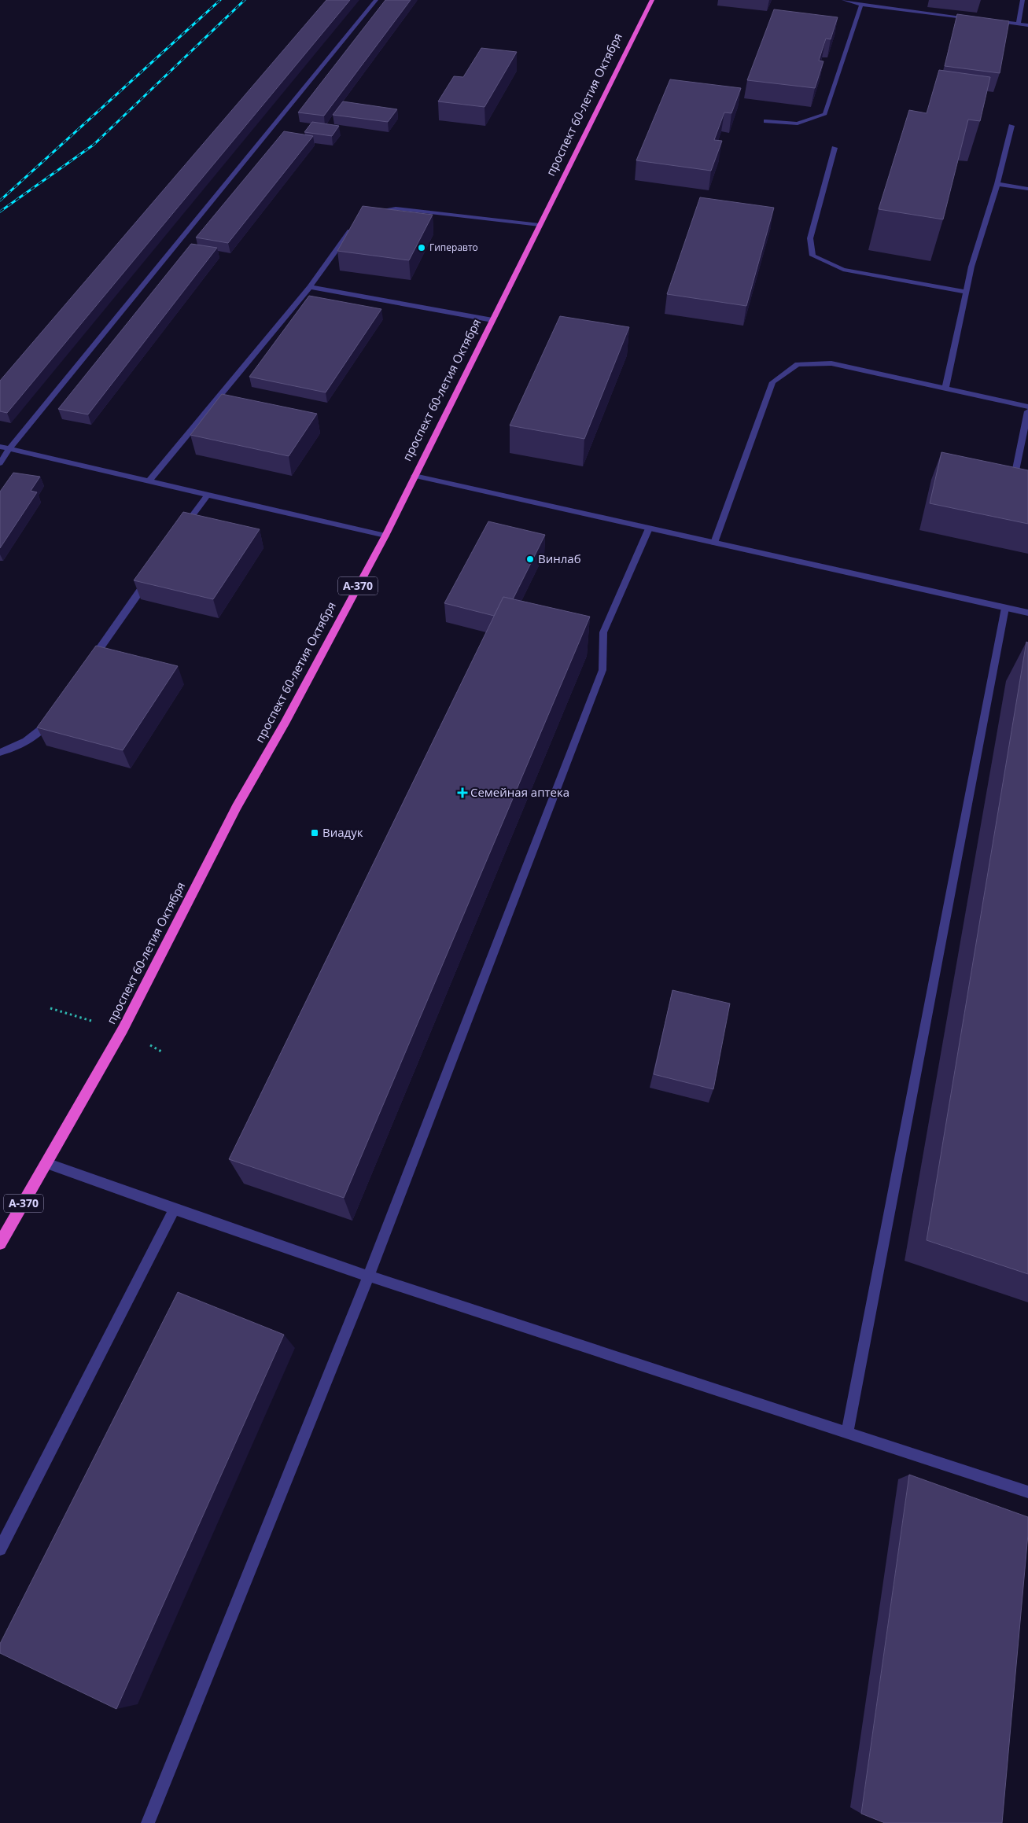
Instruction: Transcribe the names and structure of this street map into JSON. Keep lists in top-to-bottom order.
{
  "streets": {
    "highway": ["проспект 60-летия Октября", "А-370"]
  },
  "places": {
    "other": ["Гиперавто", "Винлаб"],
    "health": ["Семейная аптека"],
    "transit": ["Виадук"]
  }
}
